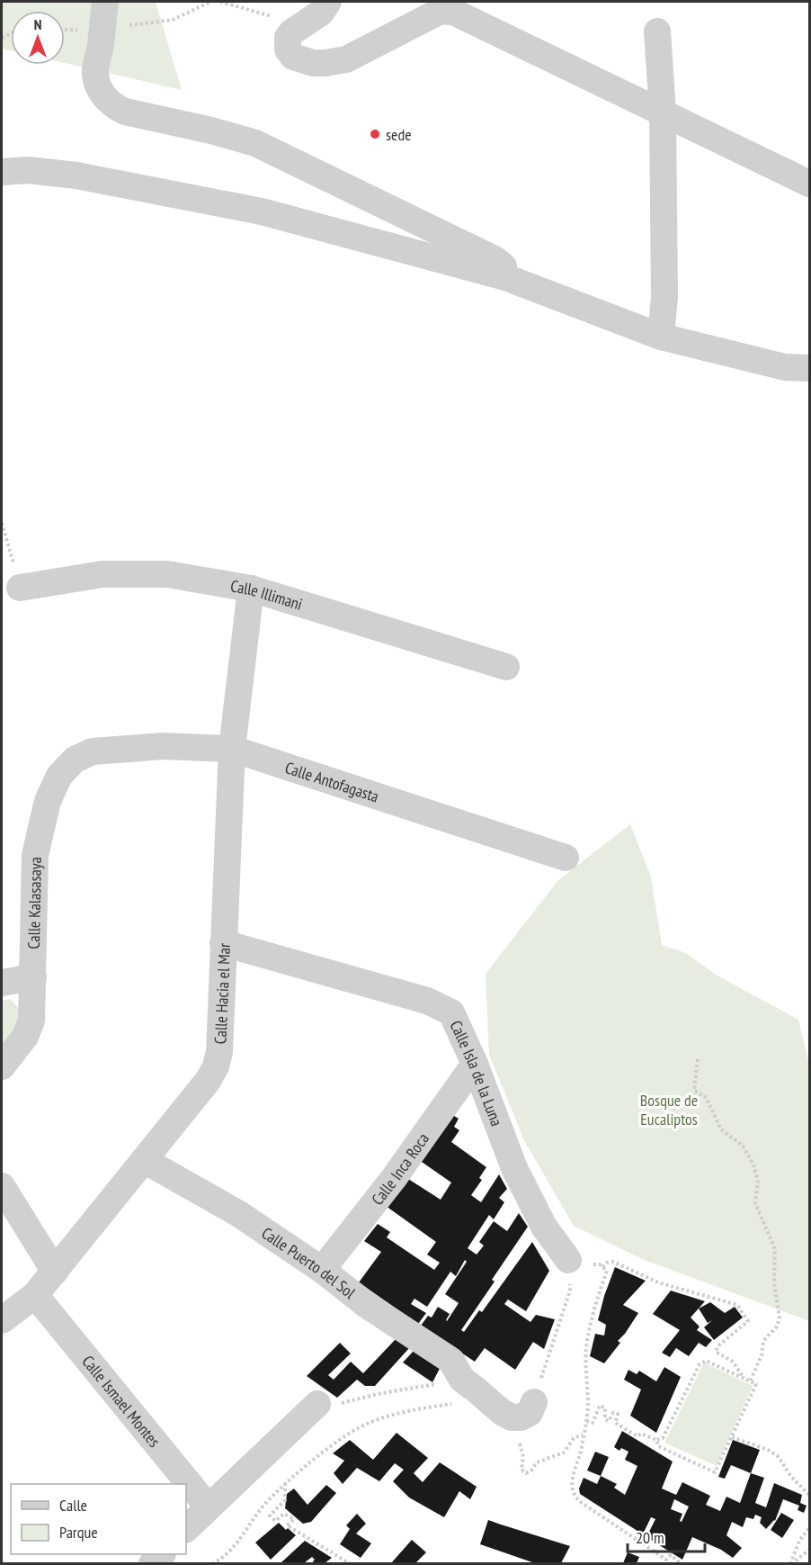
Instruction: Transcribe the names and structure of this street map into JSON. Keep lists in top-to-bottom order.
{
  "streets": {
    "street": [
      "Calle Illimani",
      "Calle Antofagasta",
      "Calle Kalasasaya",
      "Calle Hacia el Mar",
      "Calle Isla de la Luna",
      "Calle Inca Roca",
      "Calle Puerto del Sol",
      "Calle Ismael Montes"
    ]
  },
  "crossings": [
    ["Calle Illimani", "Calle Hacia el Mar"],
    ["Calle Antofagasta", "Calle Kalasasaya"],
    ["Calle Antofagasta", "Calle Hacia el Mar"],
    ["Calle Hacia el Mar", "Calle Isla de la Luna"],
    ["Calle Hacia el Mar", "Calle Puerto del Sol"],
    ["Calle Hacia el Mar", "Calle Ismael Montes"],
    ["Calle Isla de la Luna", "Calle Inca Roca"],
    ["Calle Inca Roca", "Calle Puerto del Sol"]
  ],
  "parks": ["Bosque de Eucaliptos"],
  "places": ["sede"],
  "legend": ["Calle", "Parque"],
  "scale_bar": "20 m",
  "north": "top"
}
